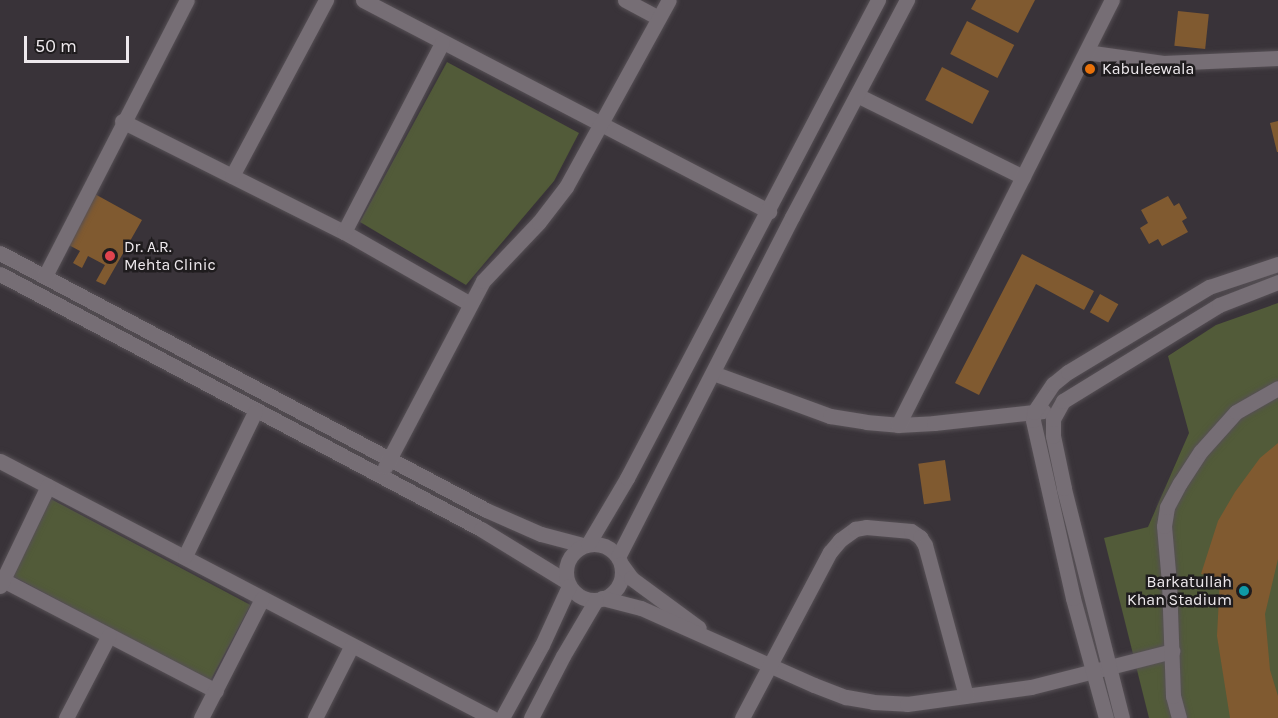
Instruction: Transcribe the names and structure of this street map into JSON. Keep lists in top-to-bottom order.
{
  "places": ["Kabuleewala", "Dr. A.R. Mehta Clinic", "Barkatullah Khan Stadium"],
  "scale_bar": "50 m"
}
